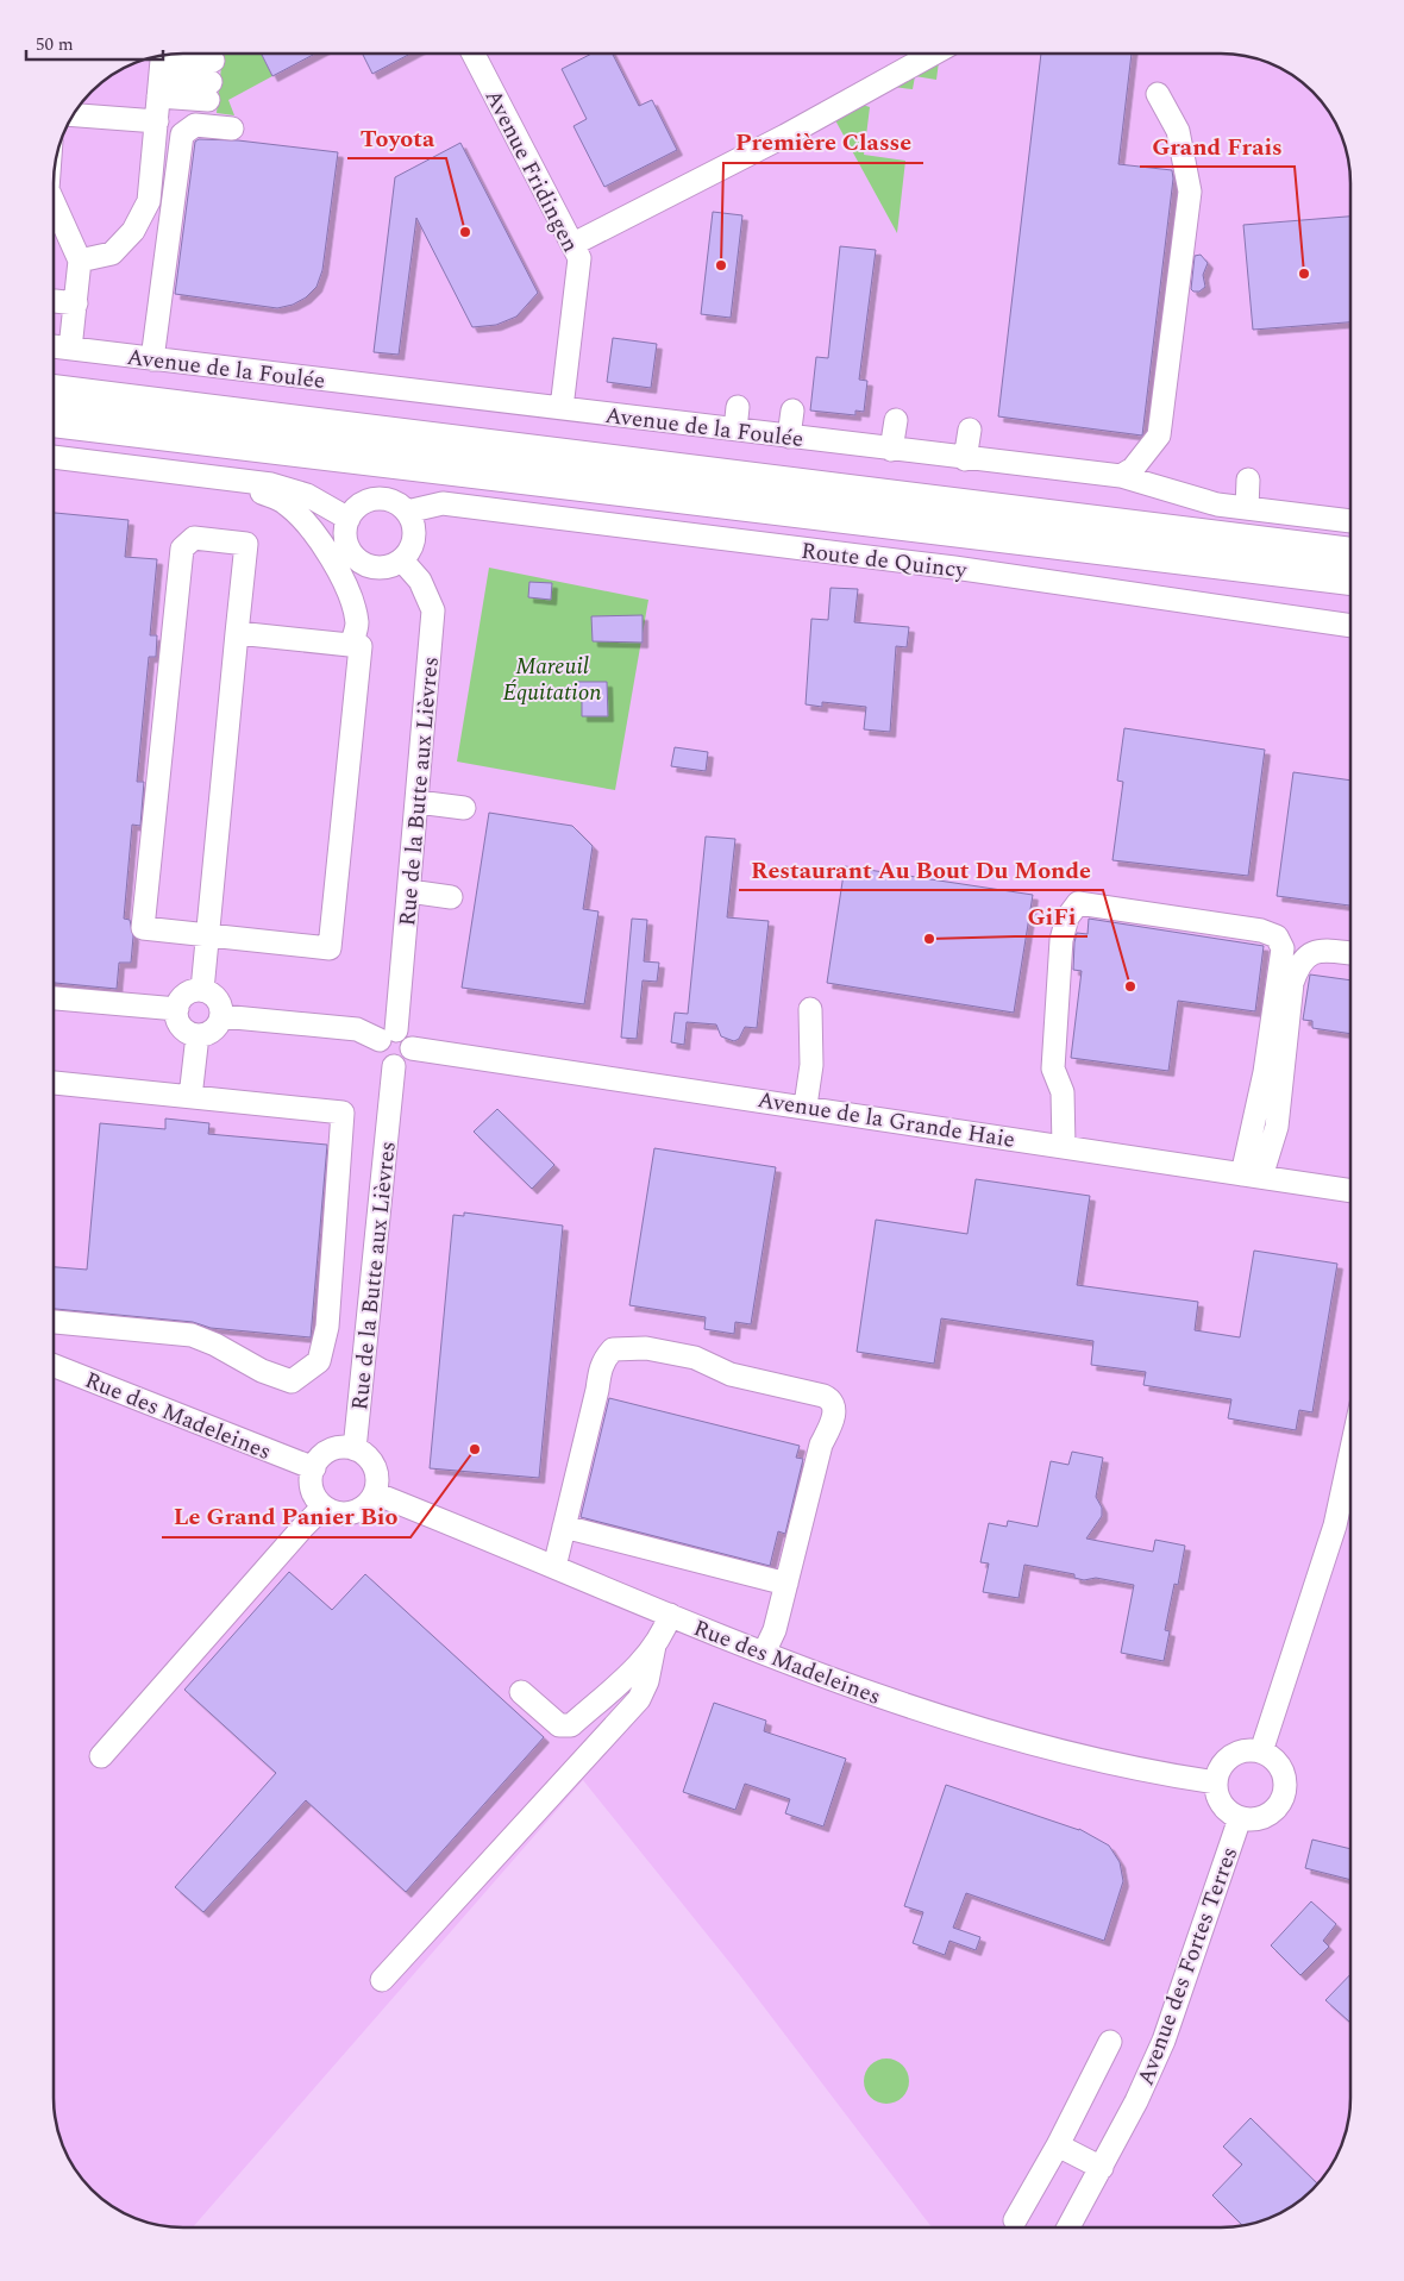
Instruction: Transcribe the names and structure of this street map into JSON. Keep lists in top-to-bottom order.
{
  "streets": {
    "street": [
      "Avenue Fridingen",
      "Avenue de la Foulée",
      "Route de Quincy",
      "Rue de la Butte aux Lièvres",
      "Avenue de la Grande Haie",
      "Rue des Madeleines",
      "Avenue des Fortes Terres"
    ]
  },
  "crossings": [
    ["Avenue Fridingen", "Avenue de la Foulée"],
    ["Route de Quincy", "Rue de la Butte aux Lièvres"],
    ["Rue de la Butte aux Lièvres", "Avenue de la Grande Haie"],
    ["Rue de la Butte aux Lièvres", "Rue des Madeleines"],
    ["Rue des Madeleines", "Avenue des Fortes Terres"]
  ],
  "parks": ["Mareuil Équitation"],
  "places": [
    "Toyota",
    "Première Classe",
    "Grand Frais",
    "GiFi",
    "Restaurant Au Bout Du Monde",
    "Le Grand Panier Bio"
  ],
  "scale_bar": "50 m"
}
